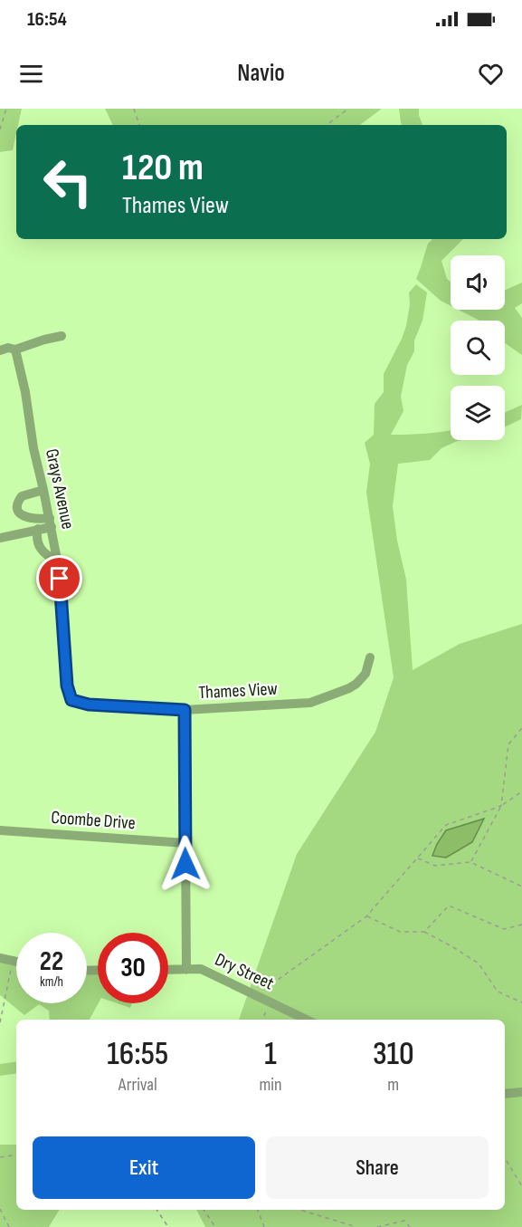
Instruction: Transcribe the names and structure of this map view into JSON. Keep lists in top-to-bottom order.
{
  "streets": {
    "street": [
      "Grays Avenue",
      "Thames View",
      "Coombe Drive",
      "Dry Street"
    ]
  },
  "crossings": [
    ["Grays Avenue", "Thames View"]
  ],
  "page": {
    "status": "16:54",
    "header": "Navio",
    "turn": ["120 m", "Thames View"],
    "speed": "22 km/h",
    "limit": "30",
    "eta": [
      "16:55",
      "Arrival",
      "1",
      "min",
      "310",
      "m"
    ],
    "buttons": ["Exit", "Share"]
  }
}
